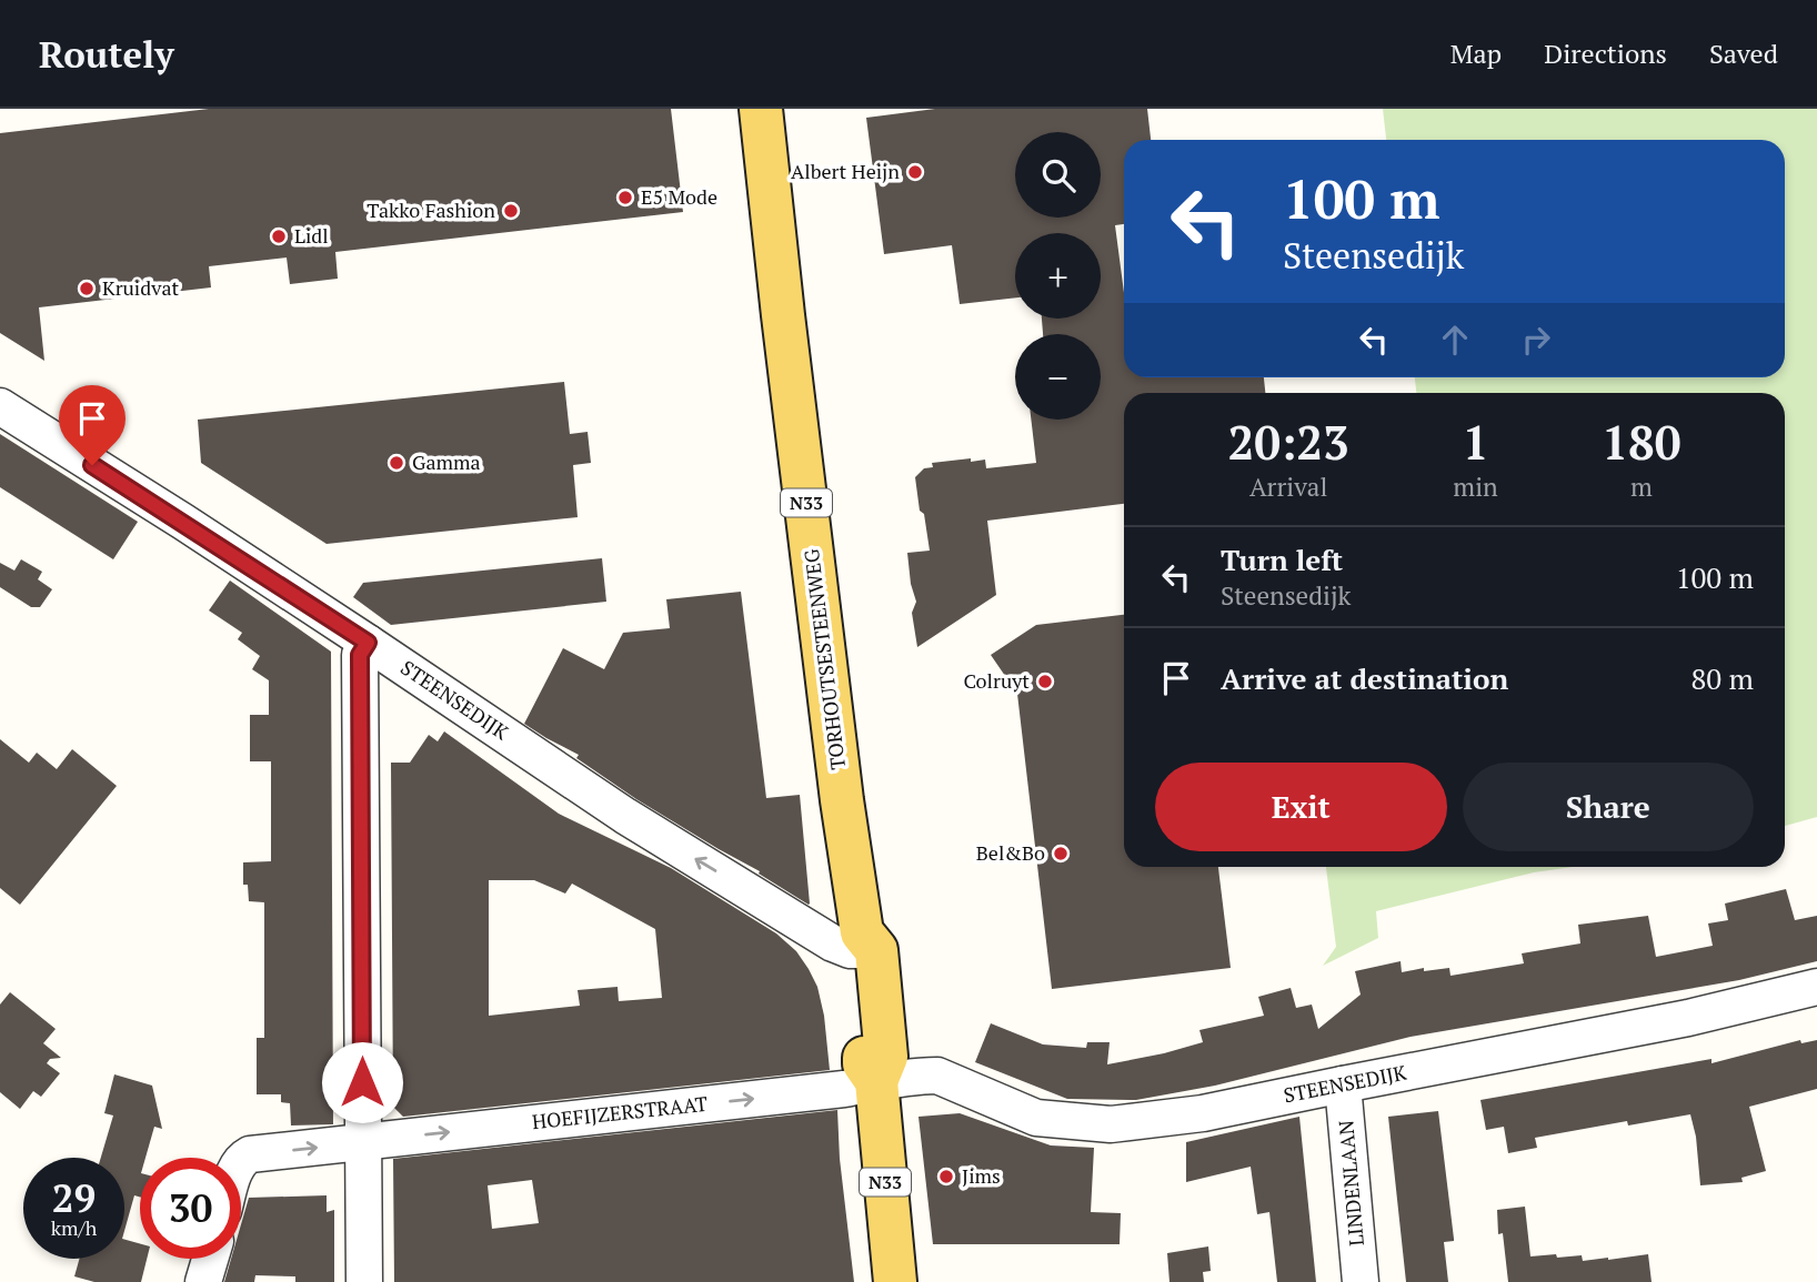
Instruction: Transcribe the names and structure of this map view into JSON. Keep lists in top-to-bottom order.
{
  "streets": {
    "main road": ["N33", "TORHOUTSESTEENWEG"],
    "street": ["STEENSEDIJK", "HOEFIJZERSTRAAT", "LINDENLAAN"]
  },
  "crossings": [
    ["TORHOUTSESTEENWEG", "STEENSEDIJK"],
    ["TORHOUTSESTEENWEG", "HOEFIJZERSTRAAT"],
    ["STEENSEDIJK", "HOEFIJZERSTRAAT"],
    ["STEENSEDIJK", "LINDENLAAN"]
  ],
  "one_way": ["HOEFIJZERSTRAAT"],
  "places": [
    "Albert Heijn",
    "E5 Mode",
    "Takko Fashion",
    "Lidl",
    "Kruidvat",
    "Gamma",
    "Colruyt",
    "Bel&Bo",
    "Jims"
  ],
  "page": {
    "header": "Routely",
    "nav": ["Map", "Directions", "Saved"],
    "map_buttons": ["+", "−"],
    "turn": ["100 m", "Steensedijk"],
    "eta": [
      "20:23",
      "Arrival",
      "1",
      "min",
      "180",
      "m"
    ],
    "list": [
      {
        "name": "Turn left",
        "note": "Steensedijk",
        "value": "100 m"
      },
      {
        "name": "Arrive at destination",
        "value": "80 m"
      }
    ],
    "buttons": ["Exit", "Share"],
    "speed": "29 km/h",
    "limit": "30"
  }
}
